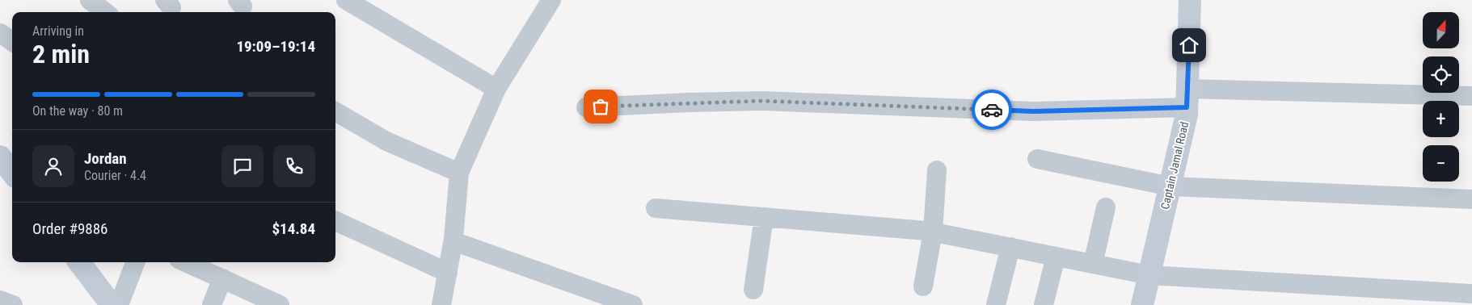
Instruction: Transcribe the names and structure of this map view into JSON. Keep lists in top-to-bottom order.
{
  "streets": {
    "street": ["Captain Jamal Road"]
  },
  "north": "top",
  "page": {
    "map_buttons": ["+", "−"],
    "heading": ["2 min", "Arriving in", "19:09–19:14"],
    "panel": [
      "Jordan",
      "Courier · 4.4",
      "Order #9886",
      "$14.84"
    ],
    "bar": "On the way · 80 m"
  }
}
